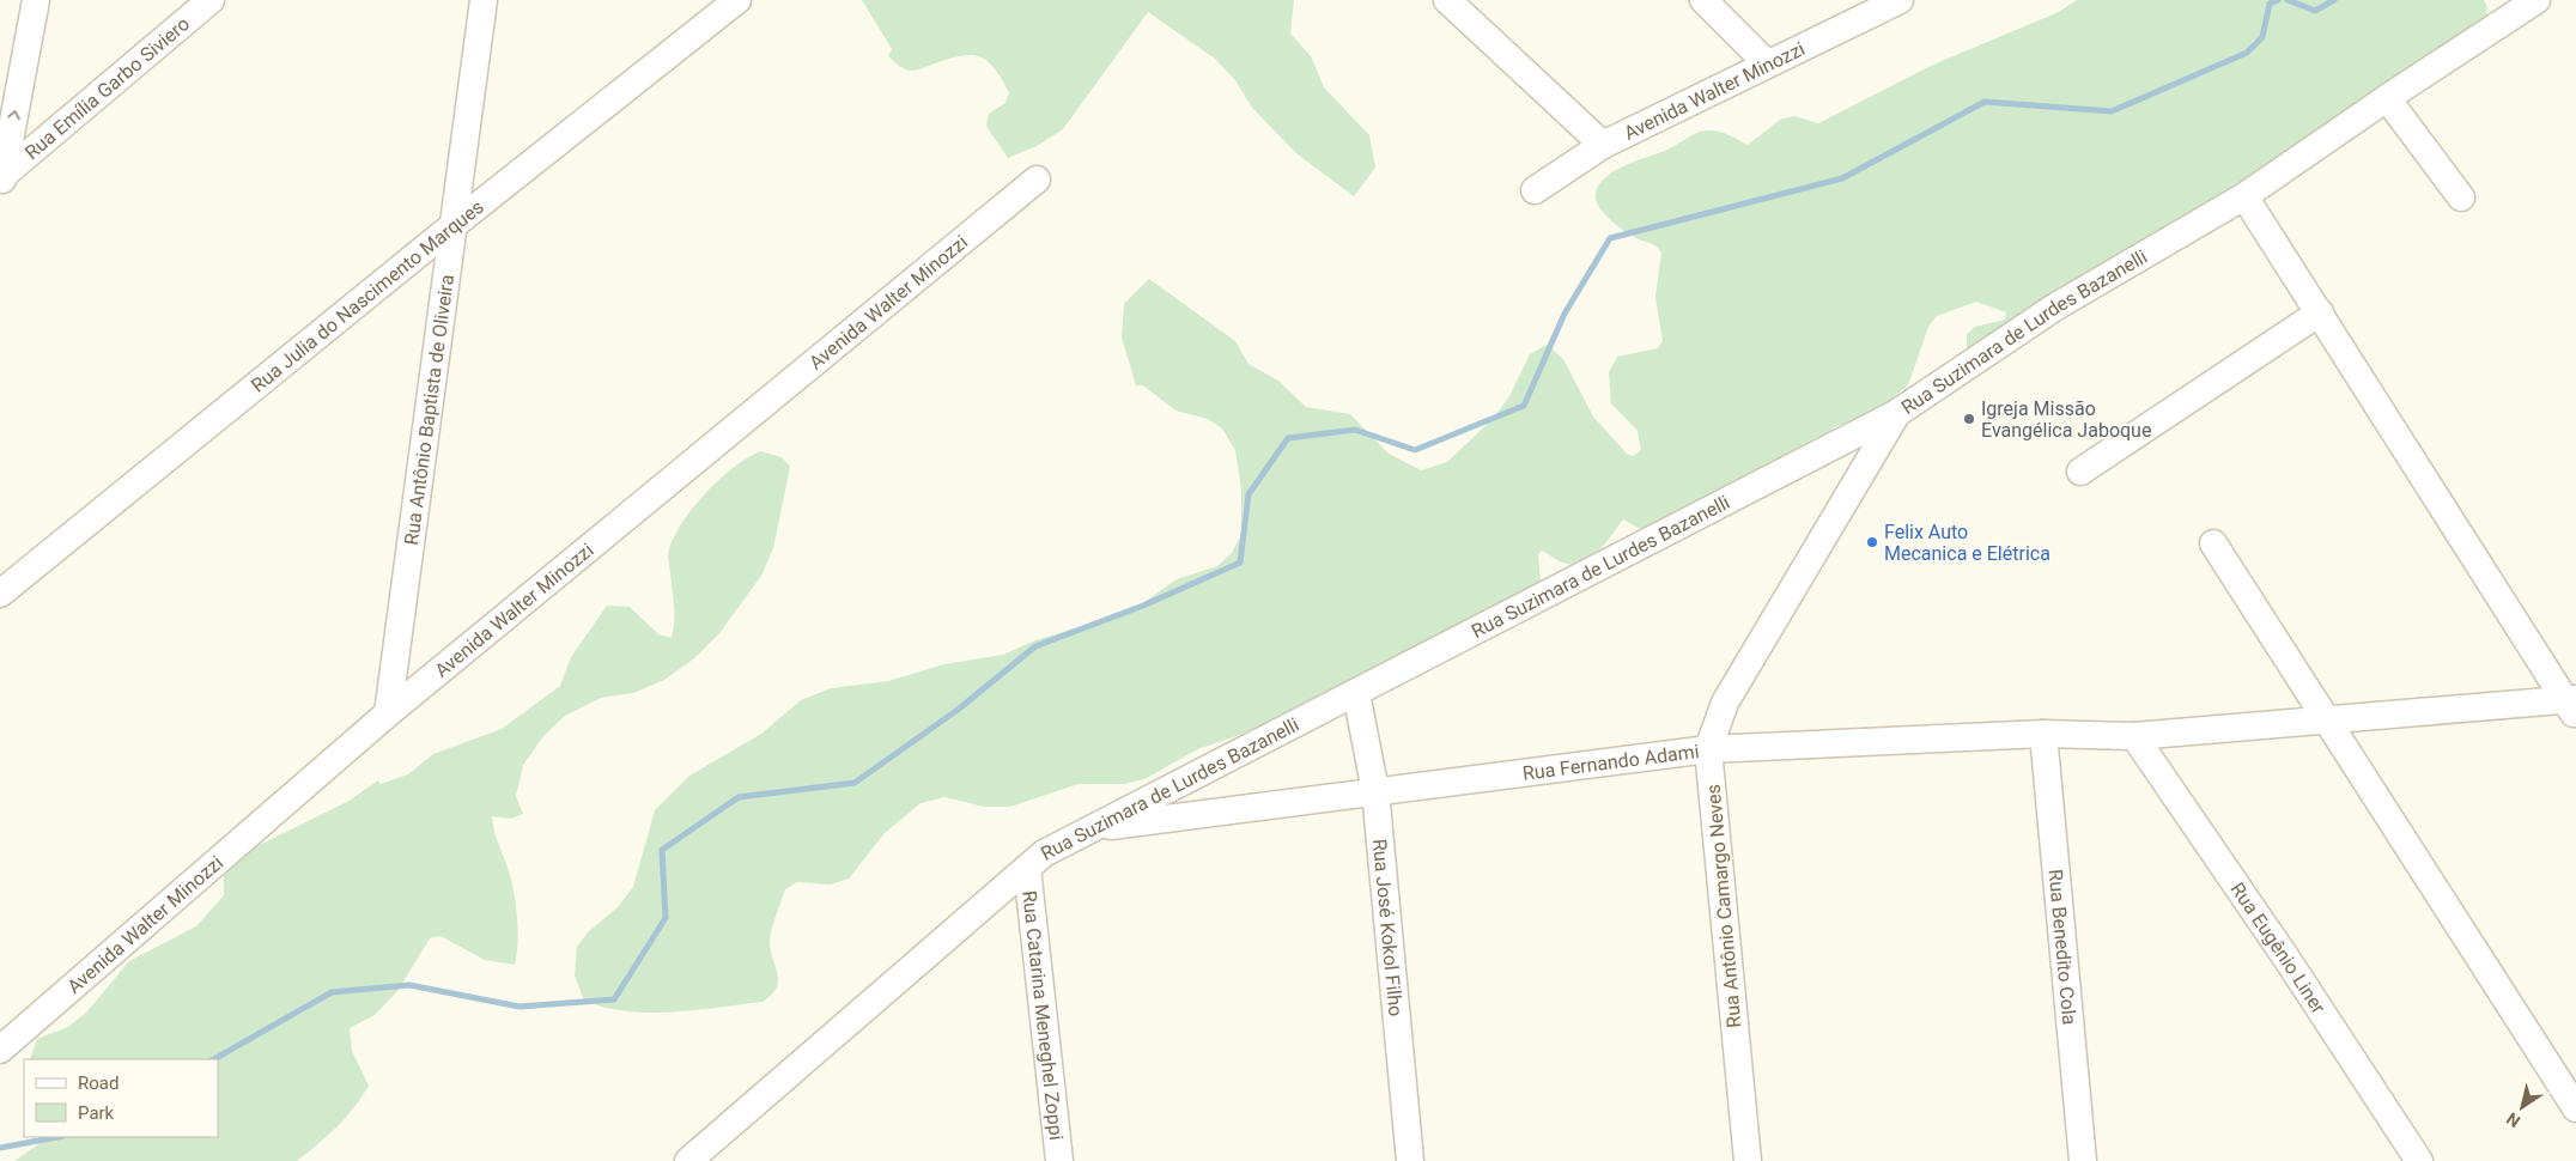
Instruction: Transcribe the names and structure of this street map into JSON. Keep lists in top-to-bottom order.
{
  "streets": {
    "street": [
      "Rua Emília Garbo Siviero",
      "Avenida Walter Minozzi",
      "Rua Julia do Nascimento Marques",
      "Rua Suzimara de Lurdes Bazanelli",
      "Rua Antônio Baptista de Oliveira",
      "Rua Fernando Adami",
      "Rua Antônio Camargo Neves",
      "Rua José Kokol Filho",
      "Rua Benedito Cola",
      "Rua Eugênio Liner",
      "Rua Catarina Meneghel Zoppi"
    ]
  },
  "crossings": [
    ["Avenida Walter Minozzi", "Rua Antônio Baptista de Oliveira"],
    ["Rua Julia do Nascimento Marques", "Rua Antônio Baptista de Oliveira"],
    ["Rua Suzimara de Lurdes Bazanelli", "Rua Fernando Adami"],
    ["Rua Suzimara de Lurdes Bazanelli", "Rua Antônio Camargo Neves"],
    ["Rua Suzimara de Lurdes Bazanelli", "Rua José Kokol Filho"],
    ["Rua Suzimara de Lurdes Bazanelli", "Rua Catarina Meneghel Zoppi"],
    ["Rua Fernando Adami", "Rua Antônio Camargo Neves"],
    ["Rua Fernando Adami", "Rua José Kokol Filho"],
    ["Rua Fernando Adami", "Rua Benedito Cola"],
    ["Rua Fernando Adami", "Rua Eugênio Liner"]
  ],
  "places": ["Igreja Missão Evangélica Jaboque", "Felix Auto Mecanica e Elétrica"],
  "legend": ["Road", "Park"],
  "north": "bottom left"
}
